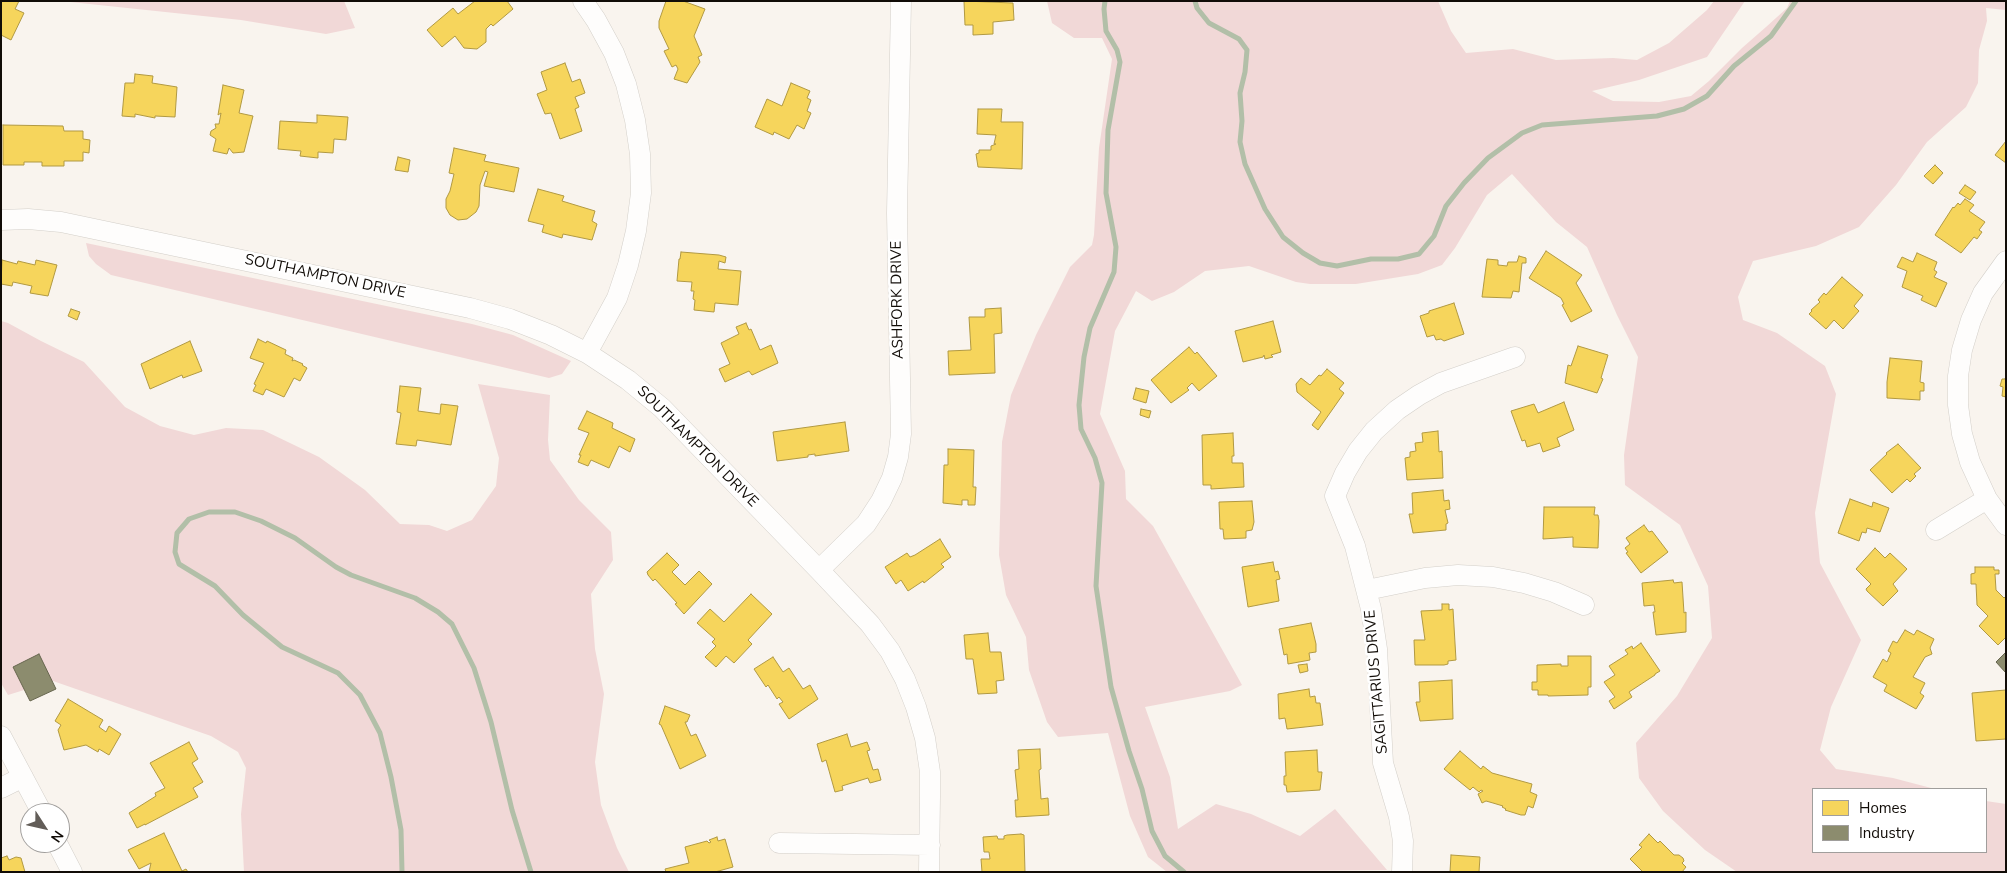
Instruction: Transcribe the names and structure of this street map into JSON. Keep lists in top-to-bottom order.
{
  "streets": {
    "street": ["SOUTHAMPTON DRIVE", "ASHFORK DRIVE", "SAGITTARIUS DRIVE"]
  },
  "crossings": [
    ["SOUTHAMPTON DRIVE", "ASHFORK DRIVE"]
  ],
  "legend": ["Homes", "Industry"],
  "north": "bottom right"
}
